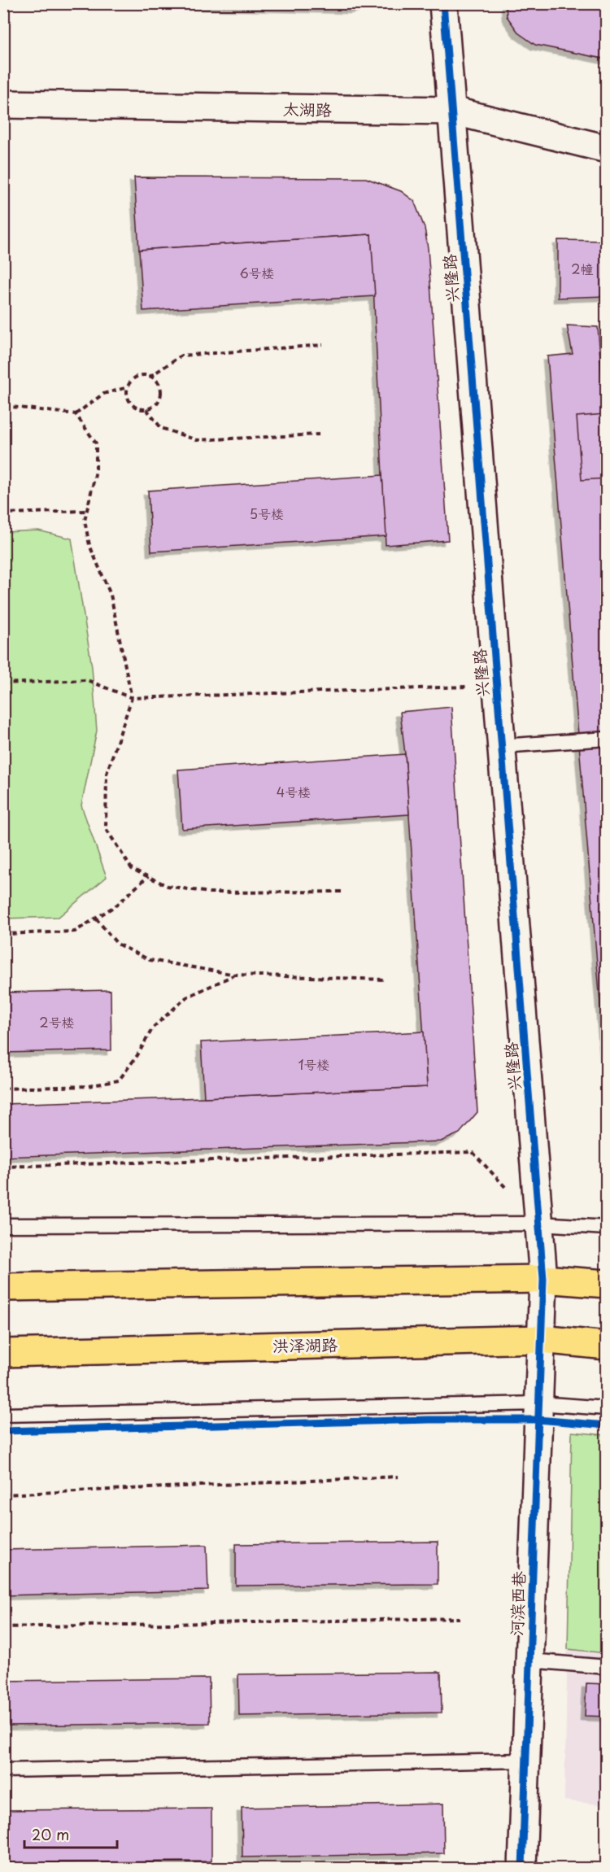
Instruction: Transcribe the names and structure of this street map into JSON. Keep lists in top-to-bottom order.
{
  "streets": {
    "main road": ["洪泽湖路"],
    "street": ["太湖路", "兴隆路", "河滨西巷"]
  },
  "crossings": [
    ["太湖路", "兴隆路"],
    ["兴隆路", "洪泽湖路"],
    ["兴隆路", "河滨西巷"],
    ["洪泽湖路", "河滨西巷"]
  ],
  "house_numbers": [
    "2幢",
    "6号楼",
    "5号楼",
    "4号楼",
    "2号楼",
    "1号楼"
  ],
  "scale_bar": "20 m"
}
